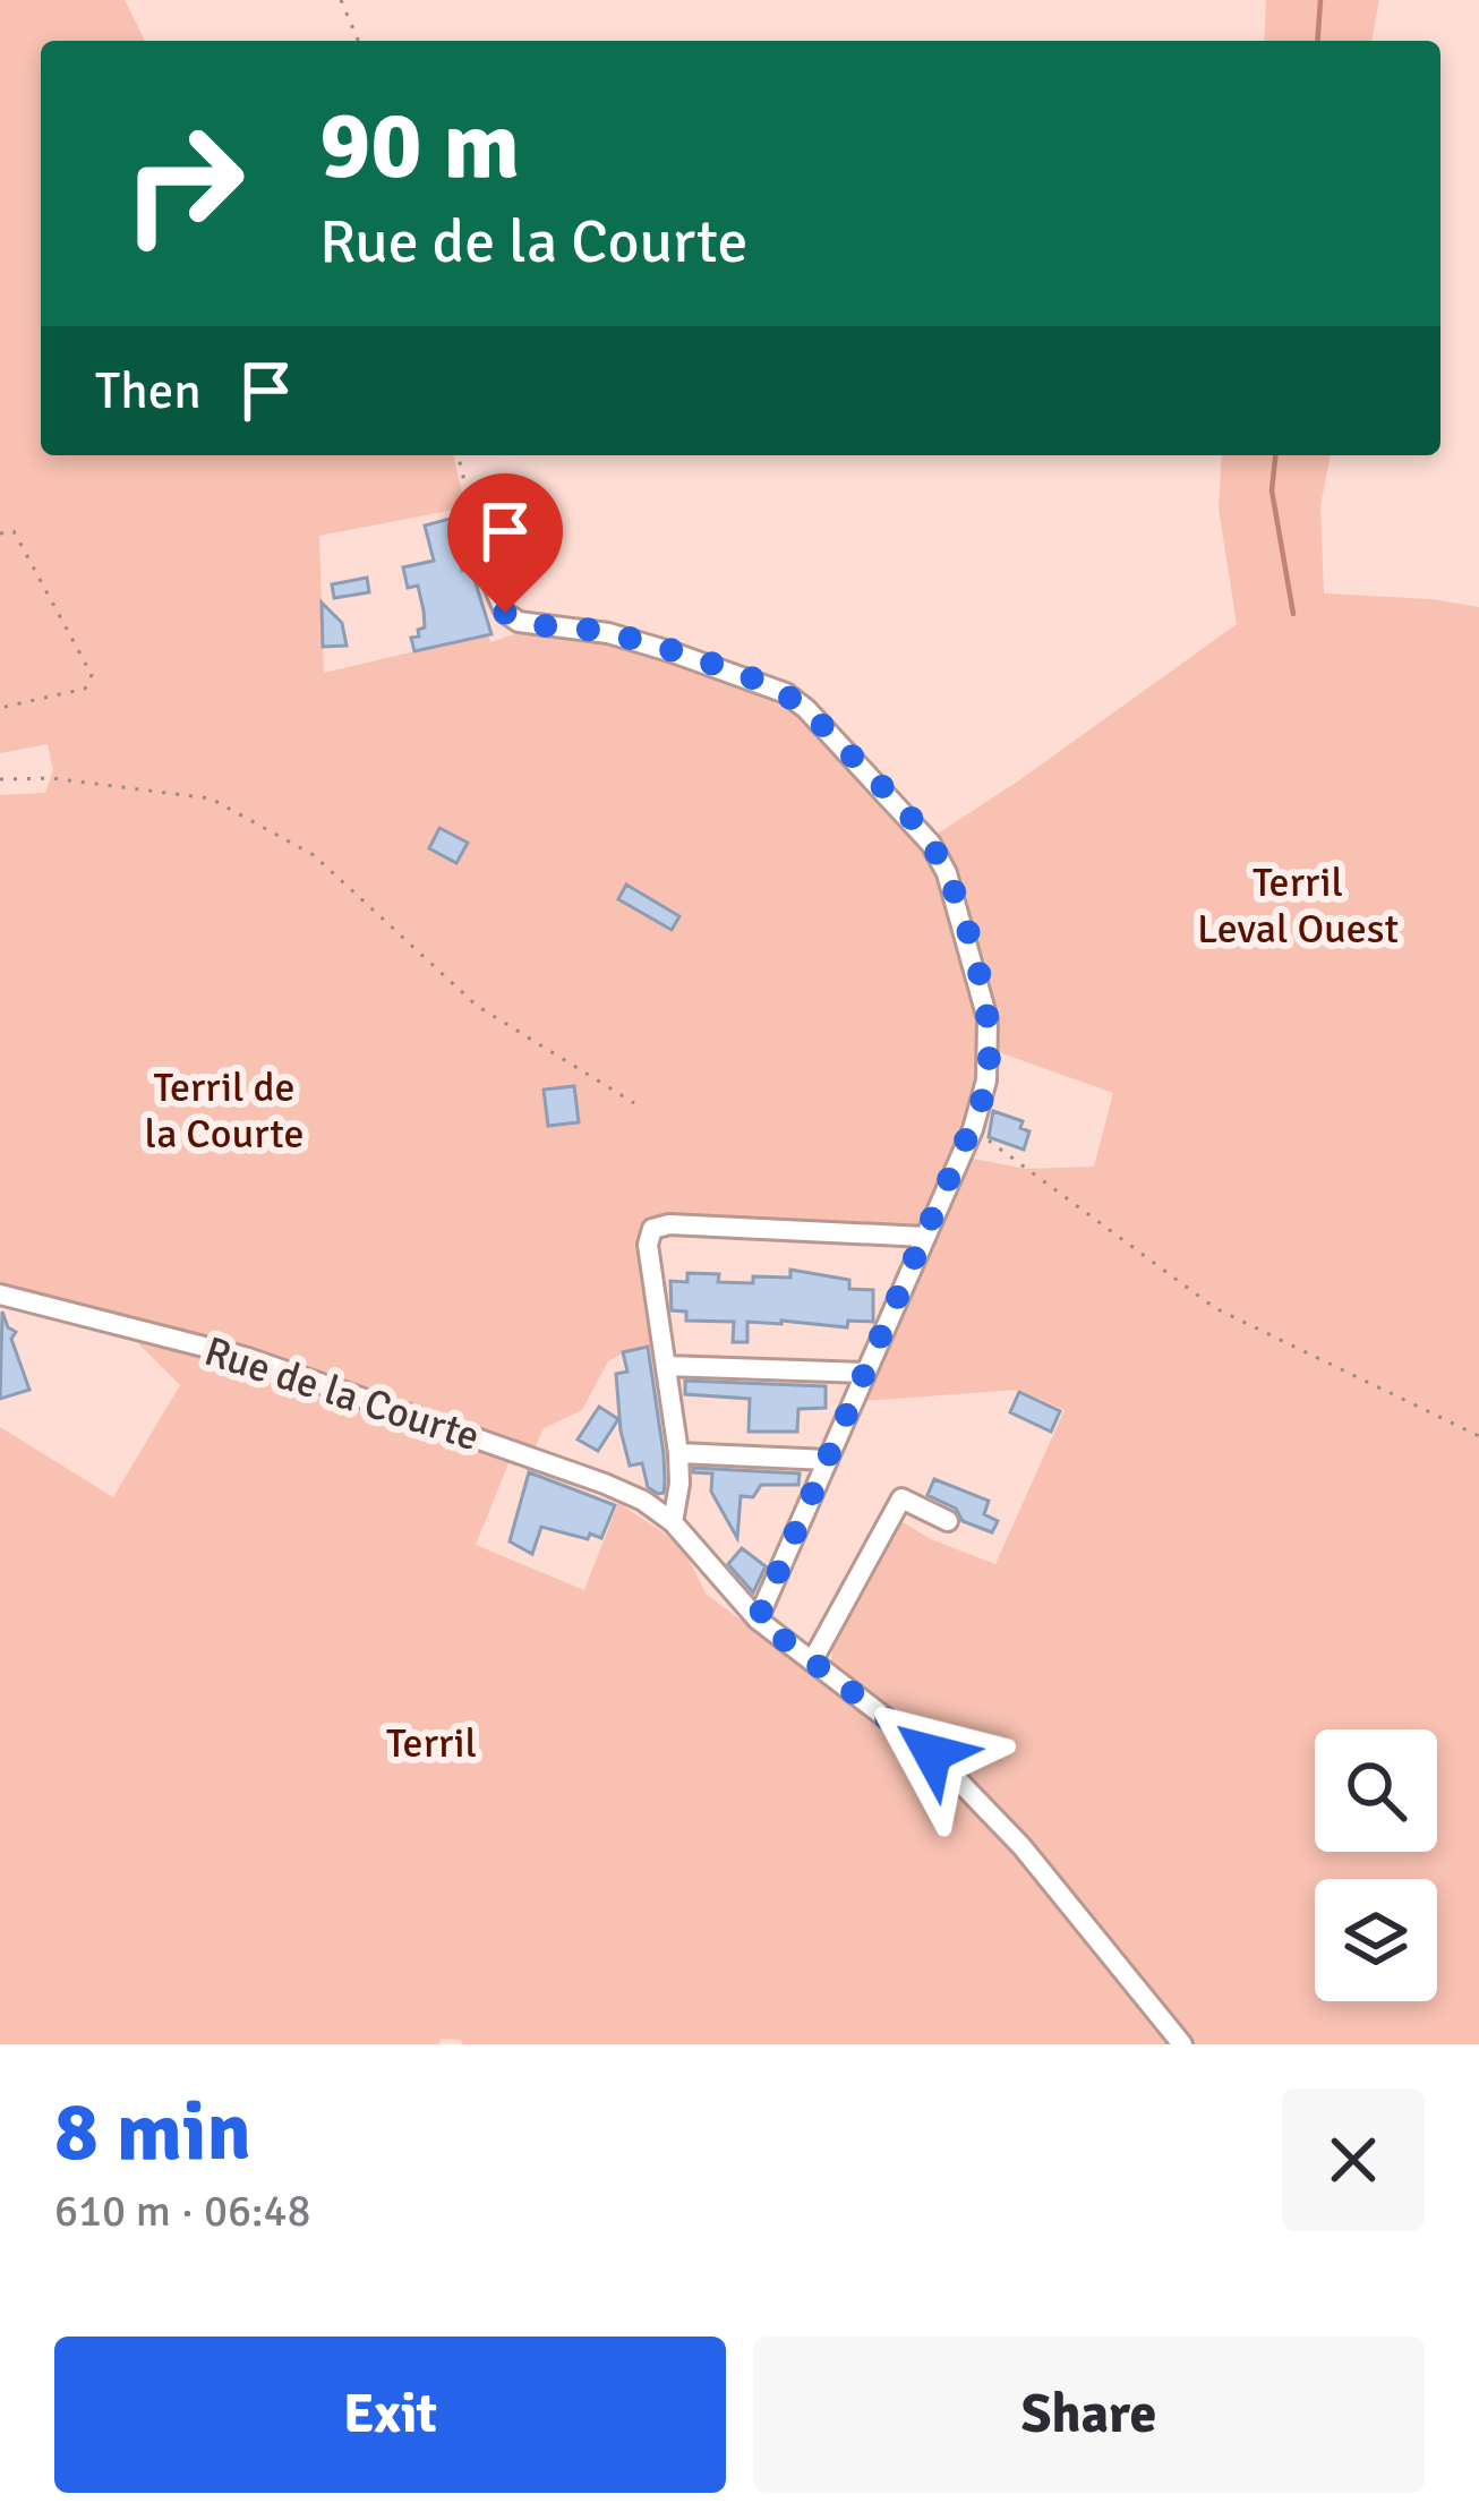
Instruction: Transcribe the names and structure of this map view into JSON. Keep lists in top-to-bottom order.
{
  "streets": {
    "street": ["Rue de la Courte"]
  },
  "parks": ["Terril Leval Ouest", "Terril de la Courte", "Terril"],
  "page": {
    "turn": ["90 m", "Rue de la Courte"],
    "then": "Then",
    "heading": ["8 min", "610 m · 06:48"],
    "buttons": ["Exit", "Share"]
  }
}
